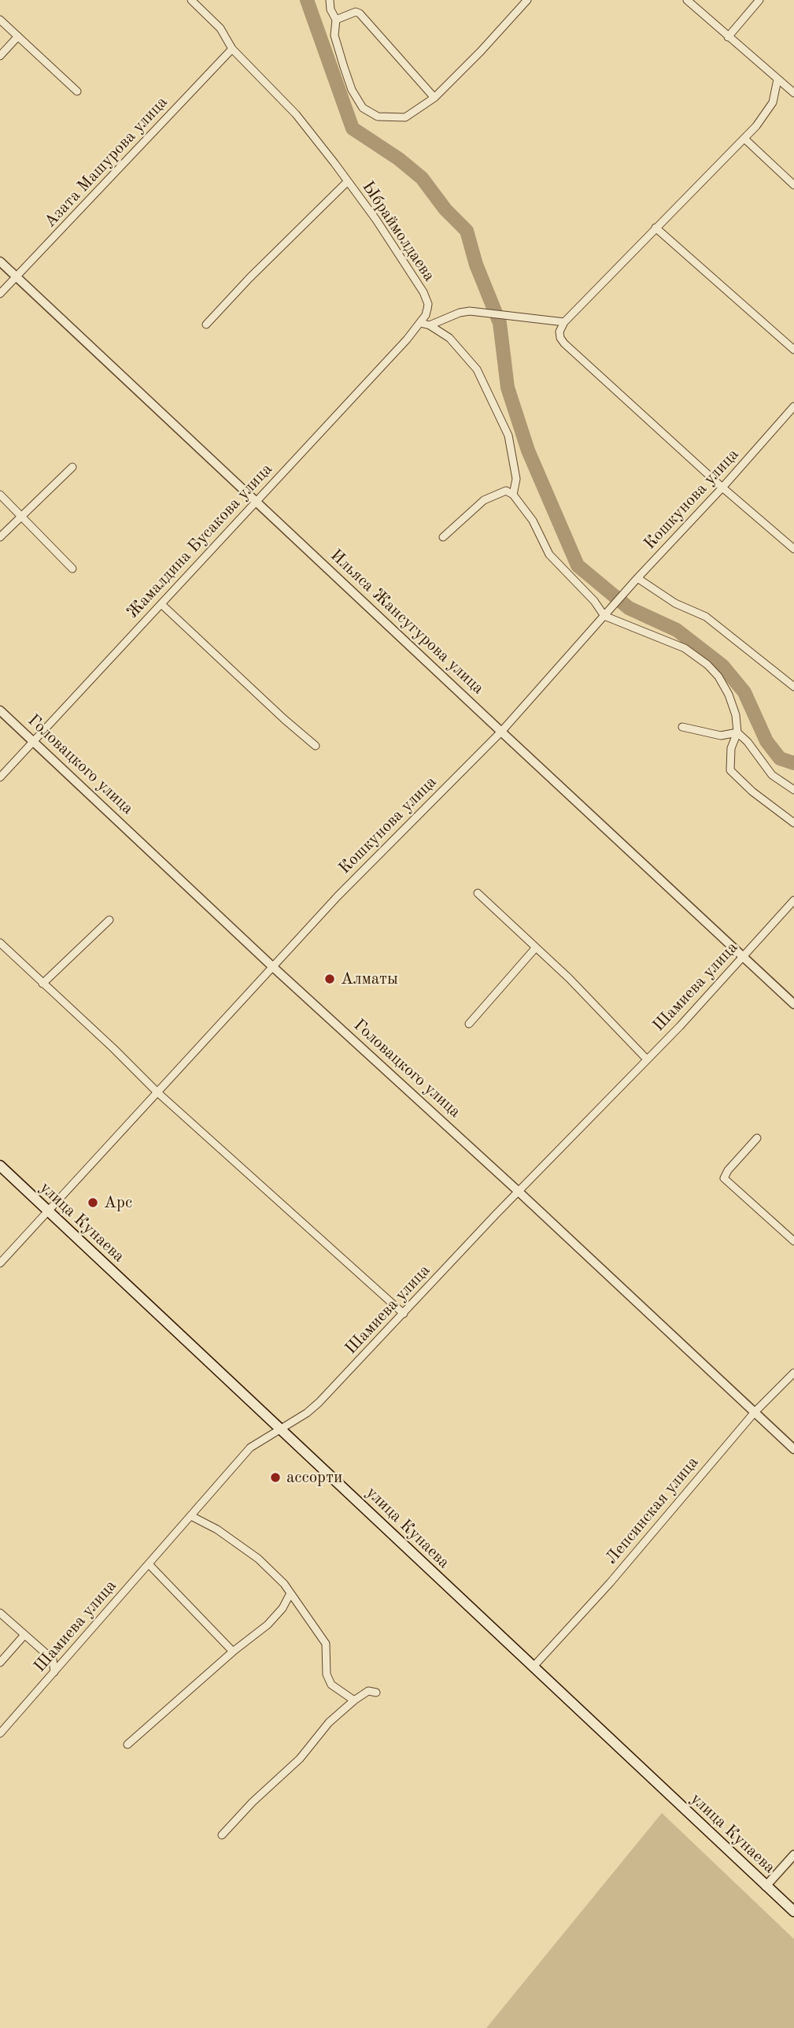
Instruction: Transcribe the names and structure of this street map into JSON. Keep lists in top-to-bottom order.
{
  "streets": {
    "main road": ["улица Кунаева"],
    "street": [
      "Азата Машурова улица",
      "Ыбраймолдаева",
      "Кошкунова улица",
      "Жамалдина Бусакова улица",
      "Ильяса Жансугурова улица",
      "Головацкого улица",
      "Шамиева улица",
      "Лепсинская улица"
    ]
  },
  "crossings": [
    ["Азата Машурова улица", "Ыбраймолдаева"],
    ["Азата Машурова улица", "Ильяса Жансугурова улица"],
    ["Ыбраймолдаева", "Жамалдина Бусакова улица"],
    ["Кошкунова улица", "Ильяса Жансугурова улица"],
    ["Кошкунова улица", "Головацкого улица"],
    ["Кошкунова улица", "улица Кунаева"],
    ["Жамалдина Бусакова улица", "Ильяса Жансугурова улица"],
    ["Жамалдина Бусакова улица", "Головацкого улица"],
    ["Ильяса Жансугурова улица", "Шамиева улица"],
    ["Головацкого улица", "Шамиева улица"],
    ["Головацкого улица", "Лепсинская улица"],
    ["Шамиева улица", "улица Кунаева"],
    ["улица Кунаева", "Лепсинская улица"]
  ],
  "places": ["Алматы", "Арс", "ассорти"]
}
